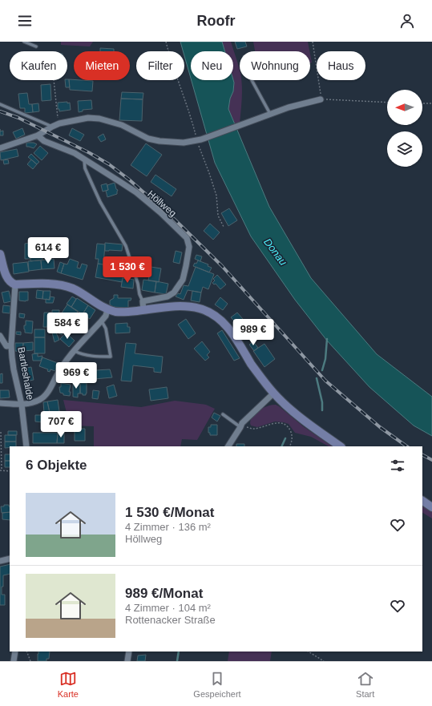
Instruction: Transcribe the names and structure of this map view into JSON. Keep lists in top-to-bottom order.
{
  "streets": {
    "street": ["Höllweg", "Bartleshalde"]
  },
  "water": ["Donau"],
  "north": "left",
  "page": {
    "header": "Roofr",
    "chip": [
      "Kaufen",
      "Mieten",
      "Filter",
      "Neu",
      "Wohnung",
      "Haus"
    ],
    "price": [
      "614 €",
      "1 530 €",
      "584 €",
      "989 €",
      "969 €",
      "707 €"
    ],
    "heading": "6 Objekte",
    "list": [
      {
        "name": "1 530 €/Monat",
        "note": "4 Zimmer · 136 m² · Höllweg"
      },
      {
        "name": "989 €/Monat",
        "note": "4 Zimmer · 104 m² · Rottenacker Straße"
      }
    ],
    "tabs": ["Karte", "Gespeichert", "Start"]
  }
}
